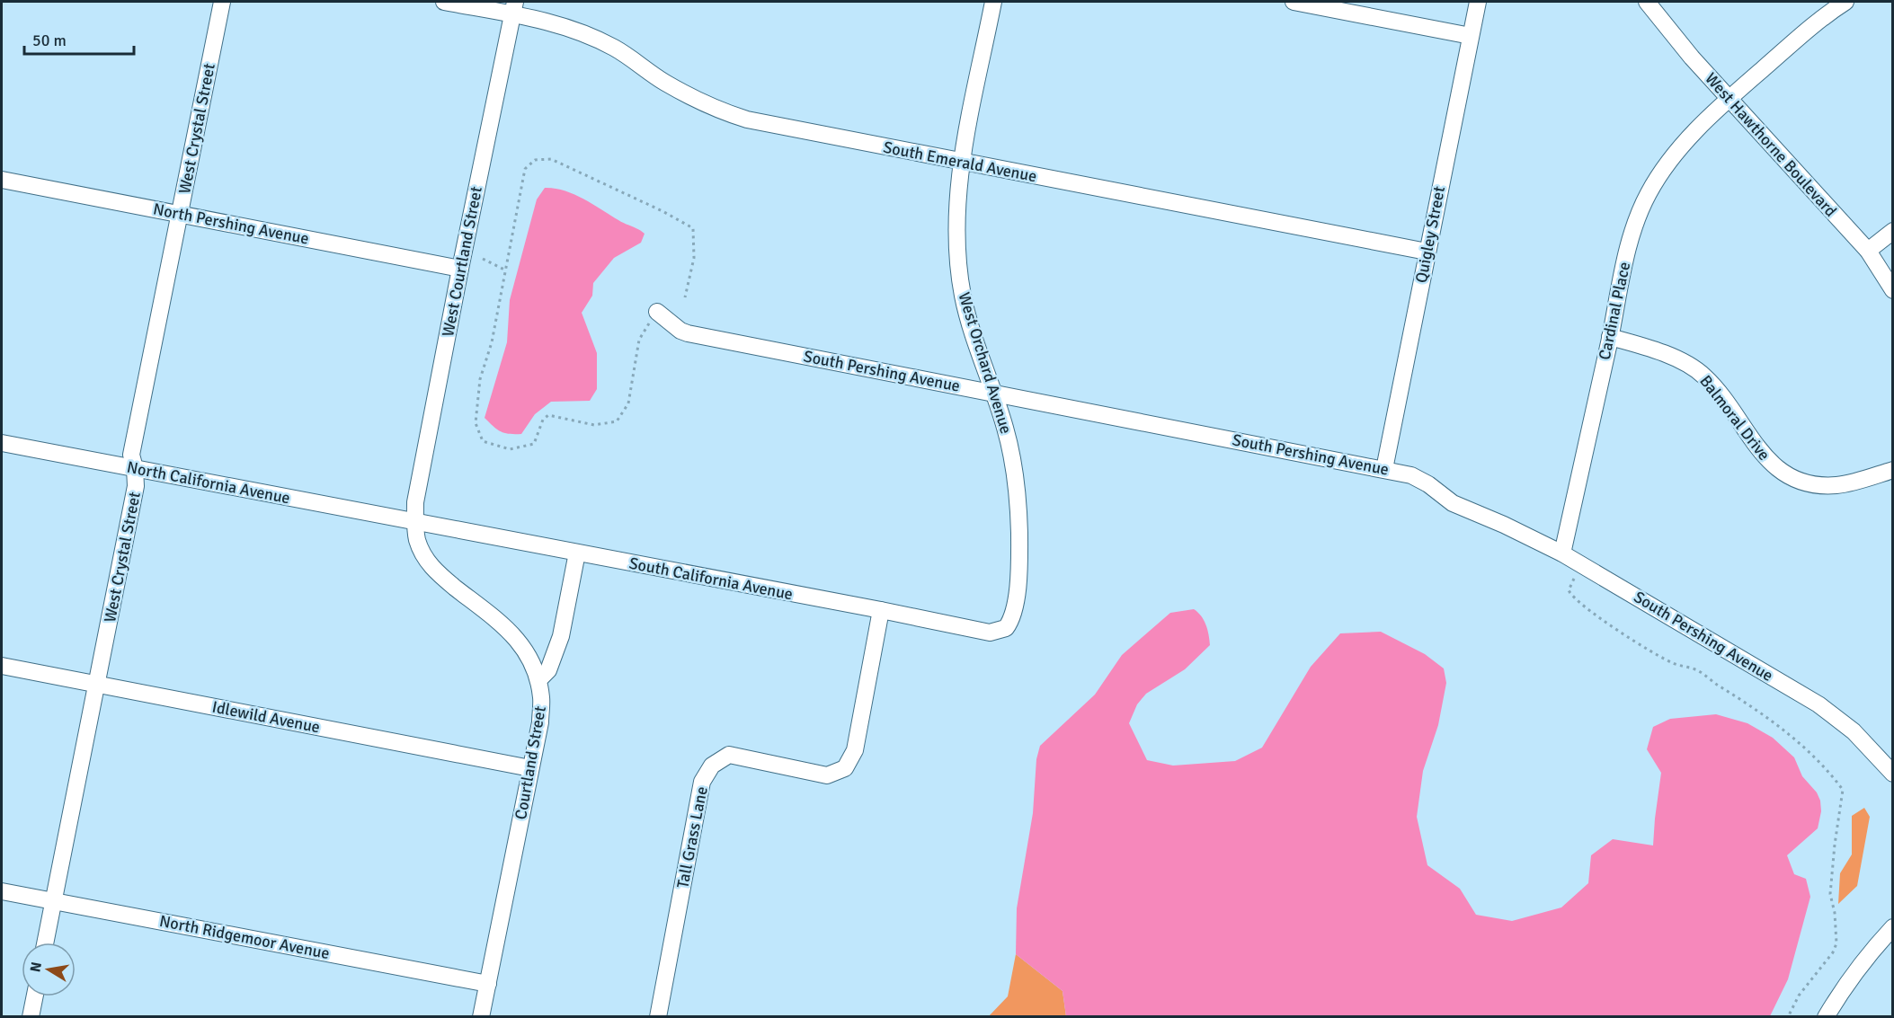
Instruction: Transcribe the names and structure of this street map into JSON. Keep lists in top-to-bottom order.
{
  "streets": {
    "street": [
      "West Crystal Street",
      "West Hawthorne Boulevard",
      "South Emerald Avenue",
      "North Pershing Avenue",
      "Quigley Street",
      "West Courtland Street",
      "Cardinal Place",
      "West Orchard Avenue",
      "South Pershing Avenue",
      "Balmoral Drive",
      "North California Avenue",
      "South California Avenue",
      "Idlewild Avenue",
      "Courtland Street",
      "Tall Grass Lane",
      "North Ridgemoor Avenue"
    ]
  },
  "crossings": [
    ["West Crystal Street", "North Pershing Avenue"],
    ["West Crystal Street", "North California Avenue"],
    ["West Crystal Street", "Idlewild Avenue"],
    ["West Crystal Street", "North Ridgemoor Avenue"],
    ["West Hawthorne Boulevard", "Cardinal Place"],
    ["South Emerald Avenue", "Quigley Street"],
    ["South Emerald Avenue", "West Courtland Street"],
    ["South Emerald Avenue", "West Orchard Avenue"],
    ["North Pershing Avenue", "West Courtland Street"],
    ["Quigley Street", "South Pershing Avenue"],
    ["West Courtland Street", "North California Avenue"],
    ["West Courtland Street", "South California Avenue"],
    ["West Courtland Street", "Courtland Street"],
    ["Cardinal Place", "South Pershing Avenue"],
    ["Cardinal Place", "Balmoral Drive"],
    ["West Orchard Avenue", "South Pershing Avenue"],
    ["West Orchard Avenue", "South California Avenue"],
    ["North California Avenue", "South California Avenue"],
    ["North California Avenue", "Courtland Street"],
    ["South California Avenue", "Courtland Street"],
    ["South California Avenue", "Tall Grass Lane"],
    ["Idlewild Avenue", "Courtland Street"],
    ["Courtland Street", "North Ridgemoor Avenue"]
  ],
  "scale_bar": "50 m",
  "north": "left"
}
